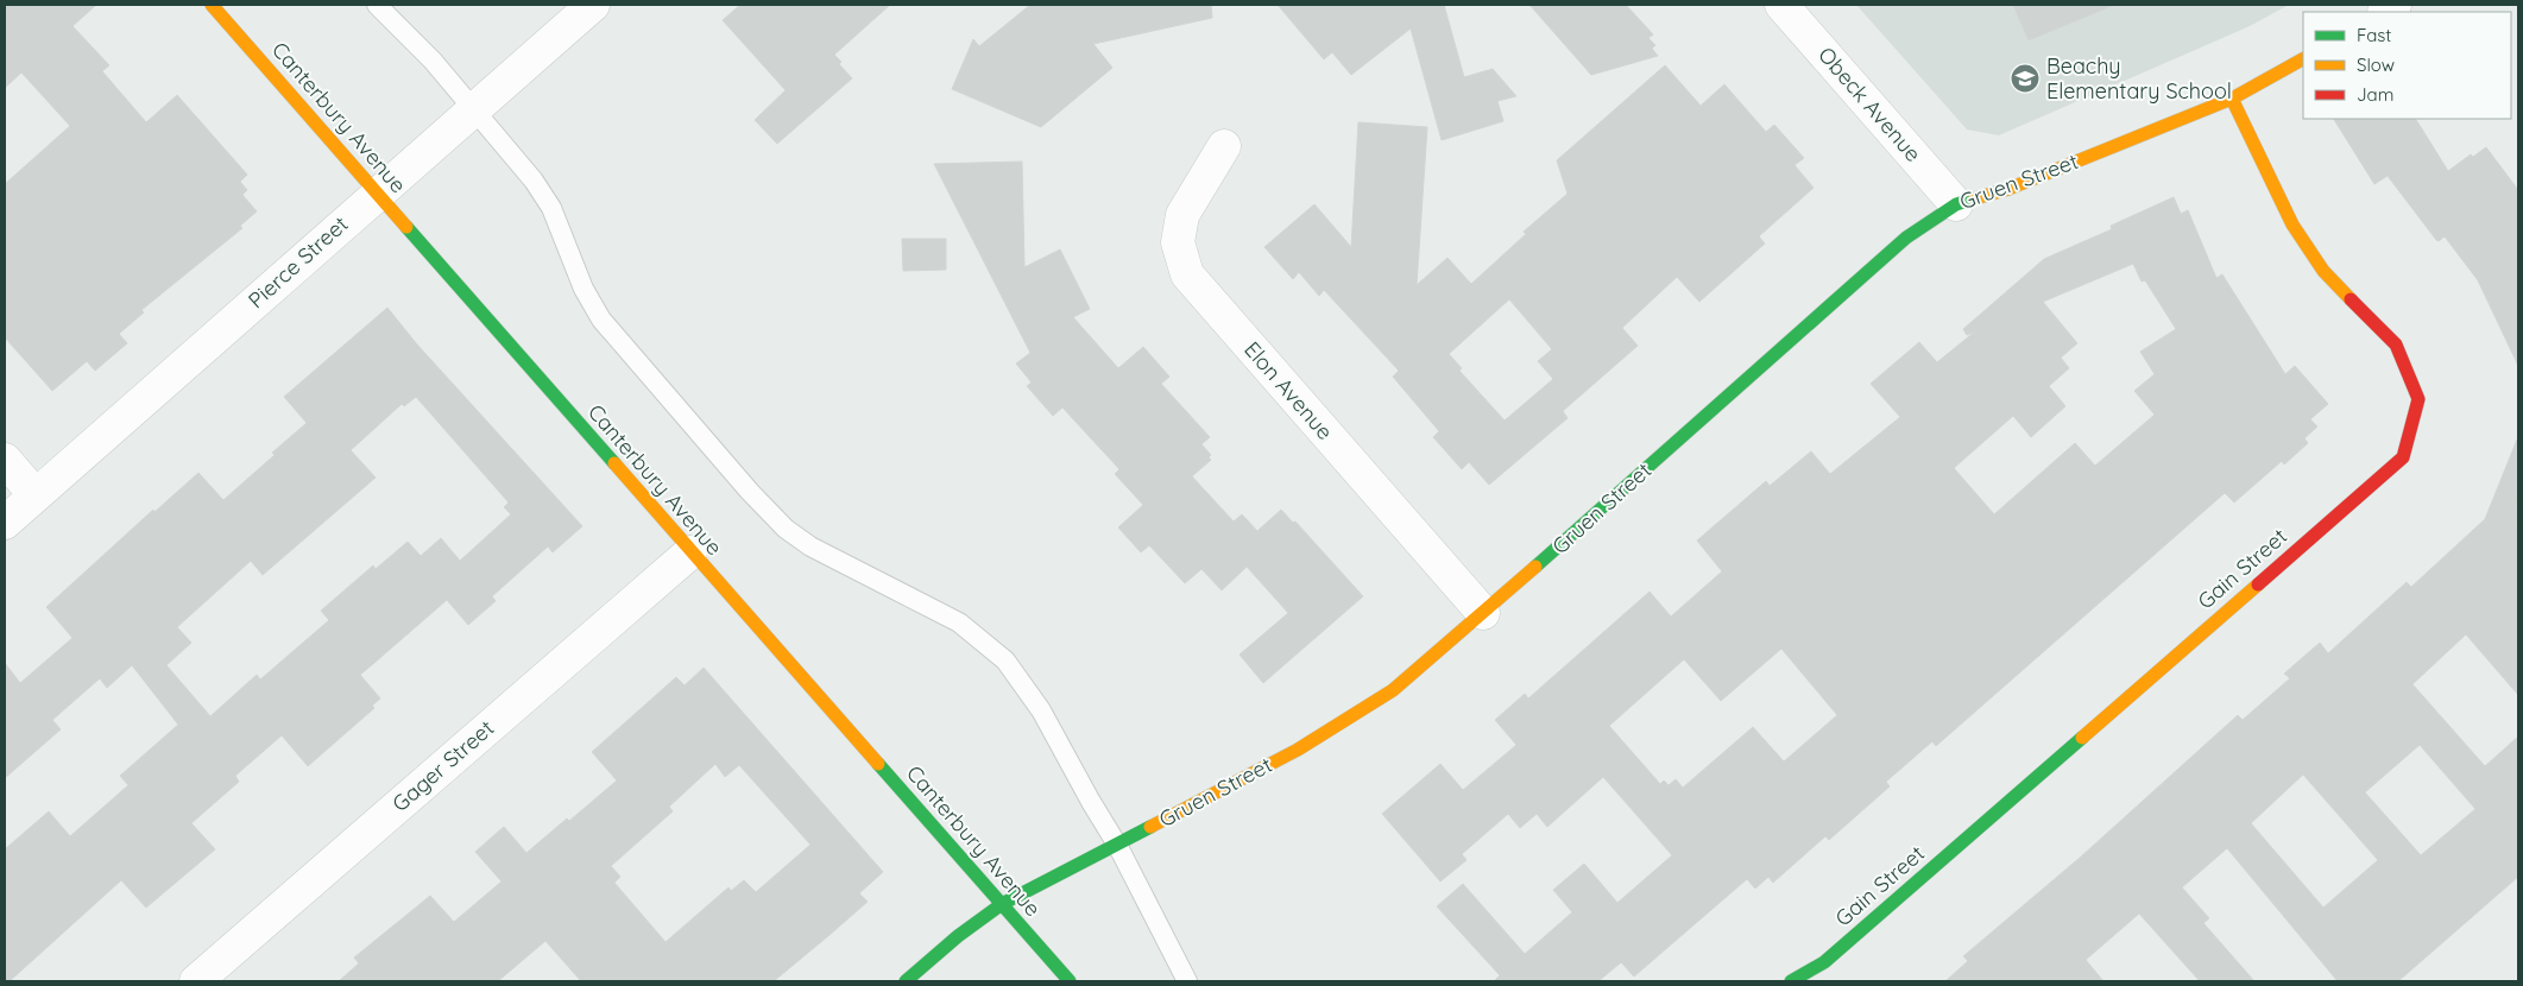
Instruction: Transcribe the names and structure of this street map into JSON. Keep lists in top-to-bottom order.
{
  "streets": {
    "street": [
      "Obeck Avenue",
      "Canterbury Avenue",
      "Gruen Street",
      "Pierce Street",
      "Elon Avenue",
      "Gain Street",
      "Gager Street"
    ]
  },
  "crossings": [
    ["Obeck Avenue", "Gruen Street"],
    ["Canterbury Avenue", "Gruen Street"],
    ["Canterbury Avenue", "Pierce Street"],
    ["Canterbury Avenue", "Gager Street"],
    ["Gruen Street", "Elon Avenue"],
    ["Gruen Street", "Gain Street"]
  ],
  "places": {
    "school or university": ["Beachy Elementary School"]
  },
  "legend": ["Fast", "Slow", "Jam"]
}
